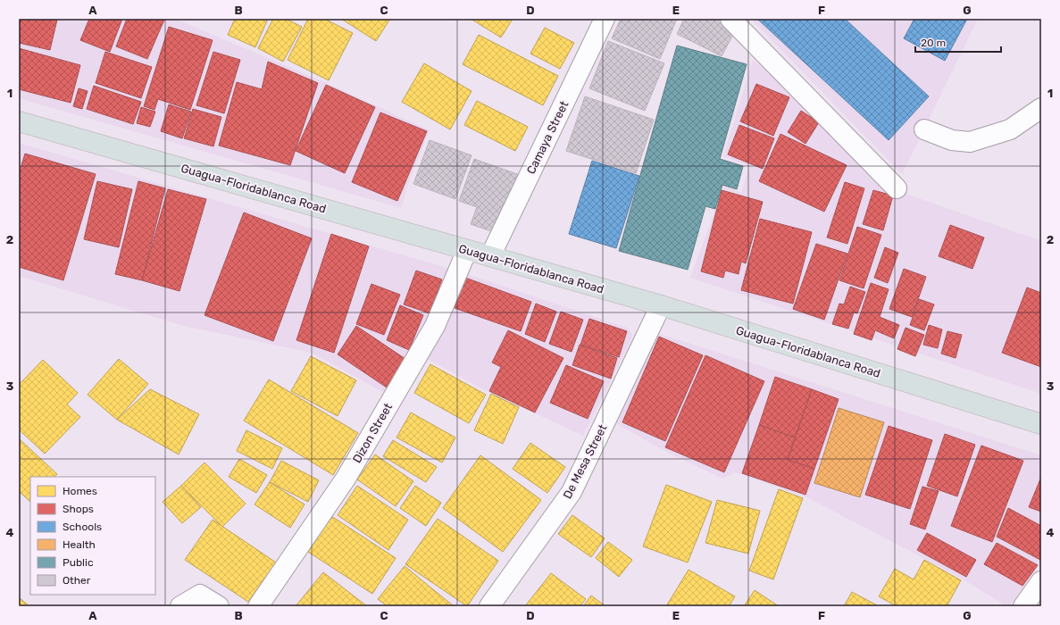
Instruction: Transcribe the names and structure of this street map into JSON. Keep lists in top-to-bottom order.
{
  "streets": {
    "main road": ["Guagua-Floridablanca Road"],
    "street": ["Camaya Street", "Dizon Street", "De Mesa Street"]
  },
  "crossings": [
    ["Camaya Street", "Guagua-Floridablanca Road"],
    ["Guagua-Floridablanca Road", "Dizon Street"],
    ["Guagua-Floridablanca Road", "De Mesa Street"]
  ],
  "legend": [
    "Homes",
    "Shops",
    "Schools",
    "Health",
    "Public",
    "Other"
  ],
  "scale_bar": "20 m",
  "grid": {
    "columns": [
      "A",
      "B",
      "C",
      "D",
      "E",
      "F",
      "G"
    ],
    "rows": [
      "1",
      "2",
      "3",
      "4"
    ]
  }
}
